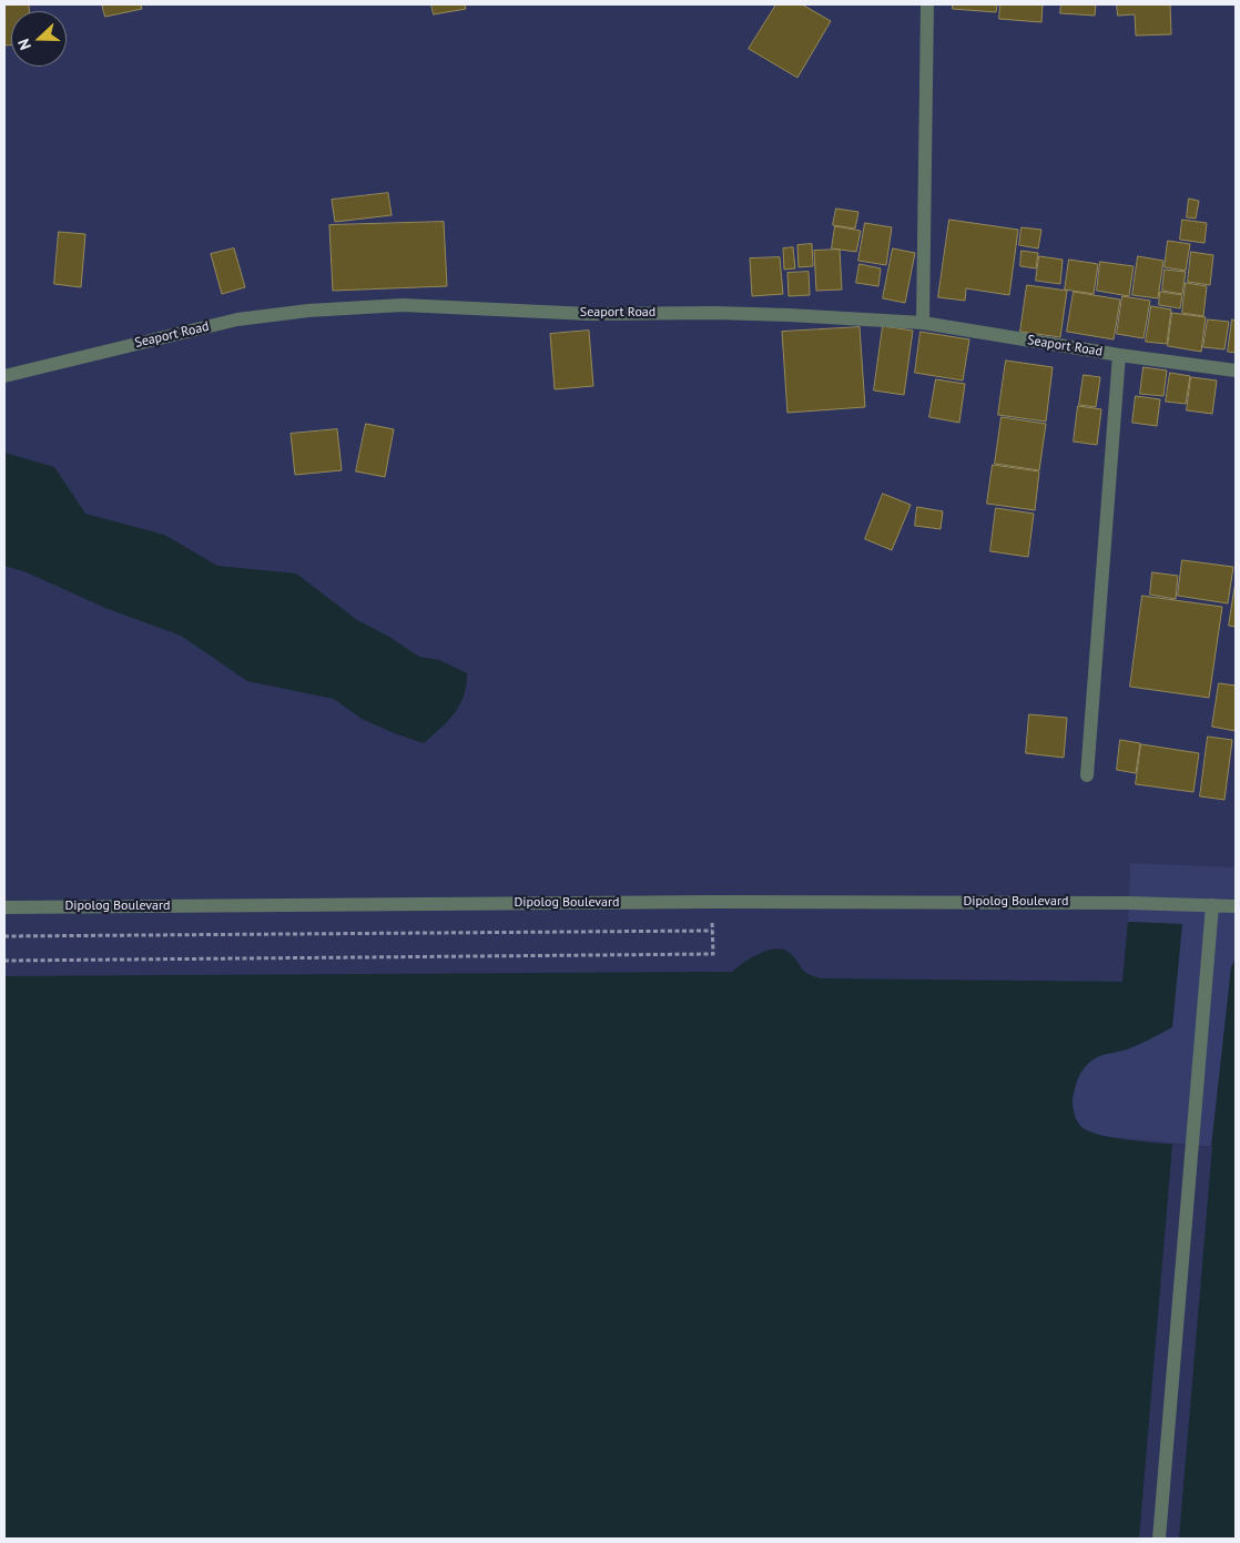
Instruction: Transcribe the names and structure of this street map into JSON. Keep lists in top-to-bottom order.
{
  "streets": {
    "street": ["Seaport Road", "Dipolog Boulevard"]
  },
  "north": "left"
}
